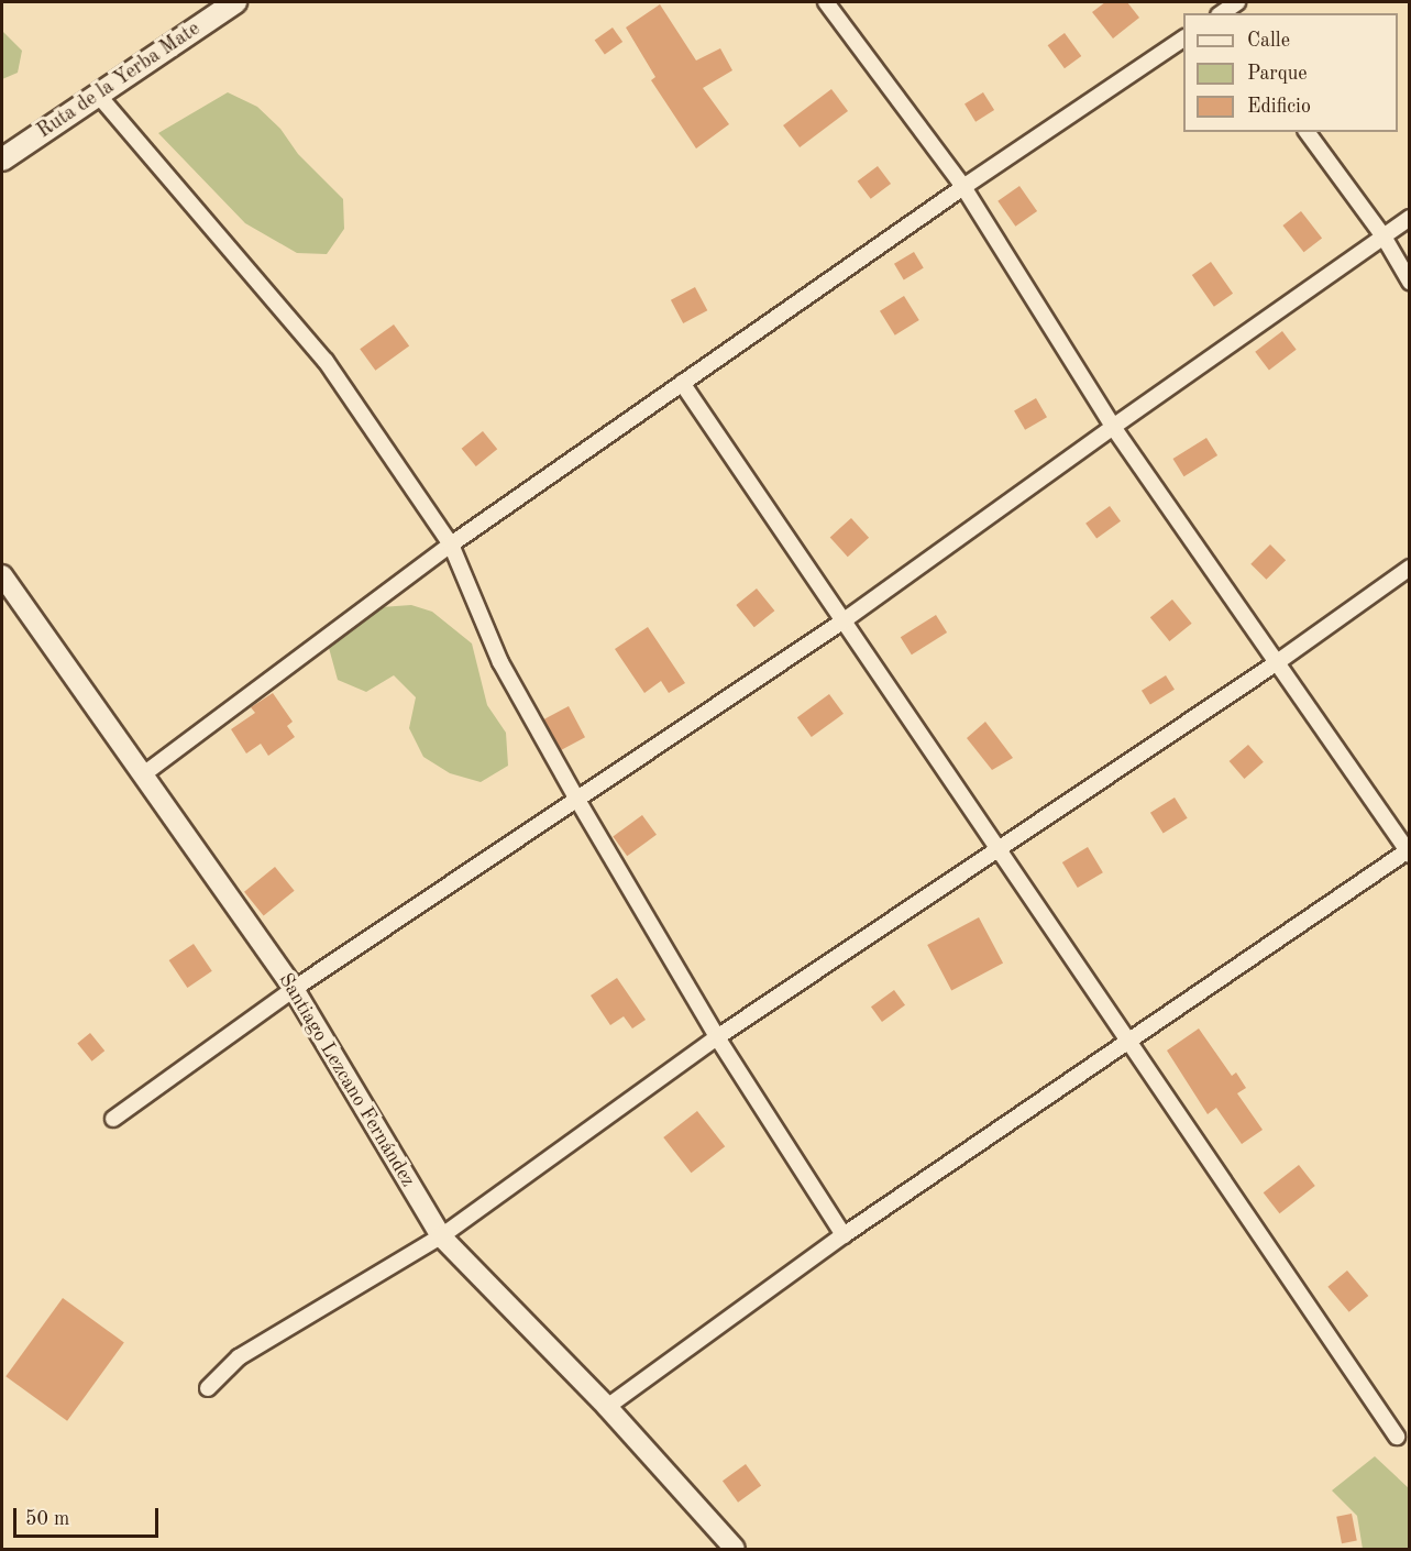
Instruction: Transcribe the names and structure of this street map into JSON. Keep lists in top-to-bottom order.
{
  "streets": {
    "main road": ["Ruta de la Yerba Mate"],
    "street": ["Santiago Lezcano Fernández"]
  },
  "legend": ["Calle", "Parque", "Edificio"],
  "scale_bar": "50 m"
}
